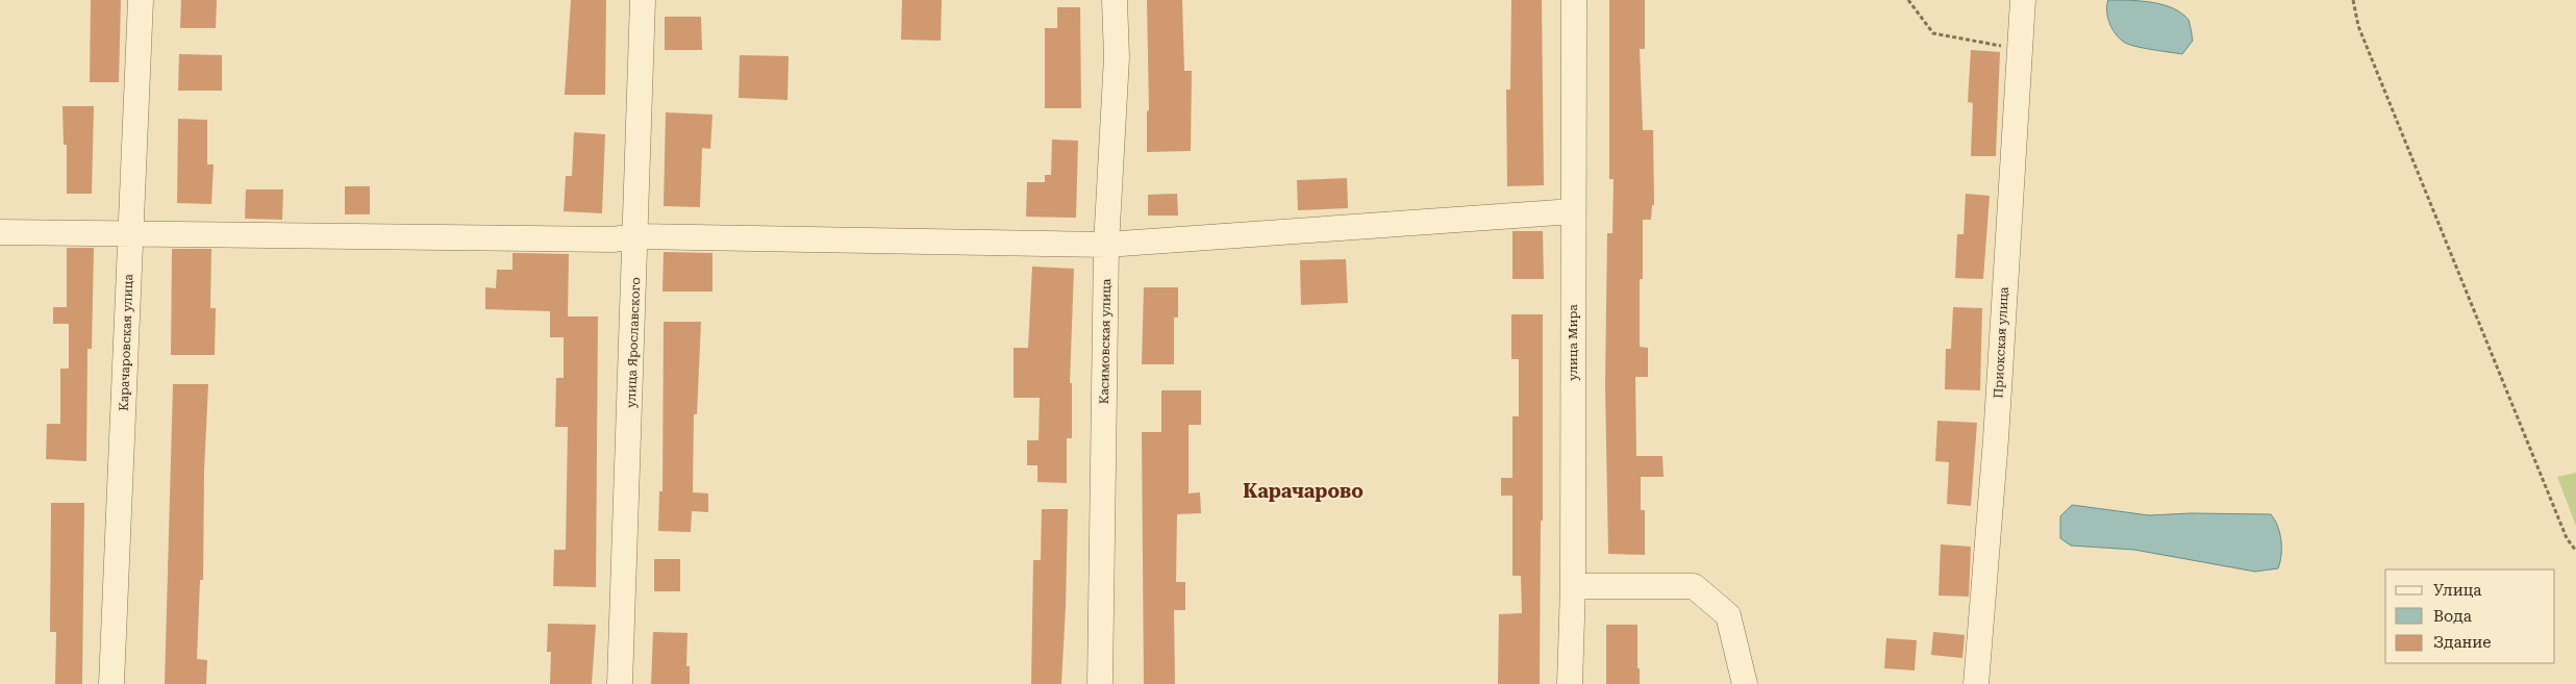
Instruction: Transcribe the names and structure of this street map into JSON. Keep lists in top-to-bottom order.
{
  "streets": {
    "street": [
      "Касимовская улица",
      "Карачаровская улица",
      "улица Ярославского",
      "улица Мира",
      "Приокская улица"
    ]
  },
  "districts": ["Карачарово"],
  "legend": ["Улица", "Вода", "Здание"]
}
